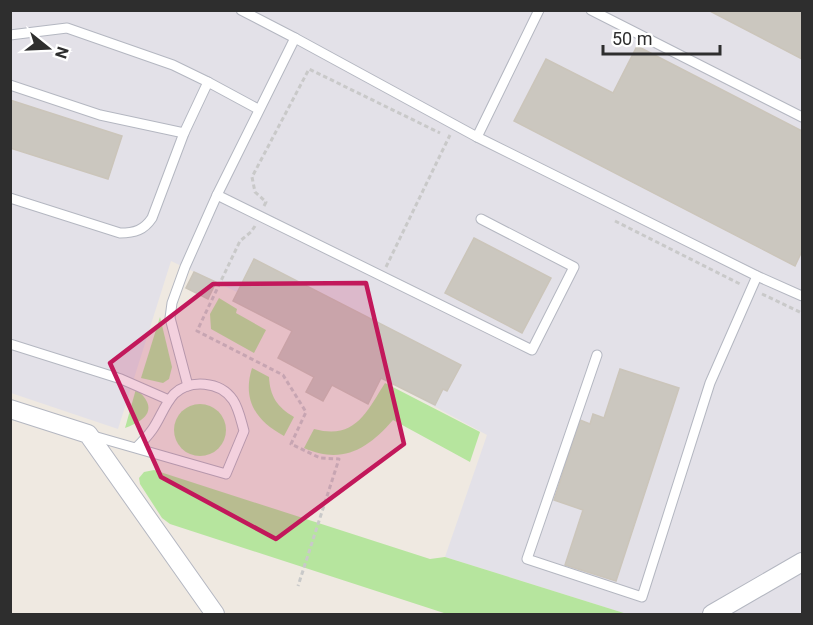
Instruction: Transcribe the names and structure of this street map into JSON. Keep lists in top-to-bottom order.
{
  "scale_bar": "50 m",
  "north": "right"
}
